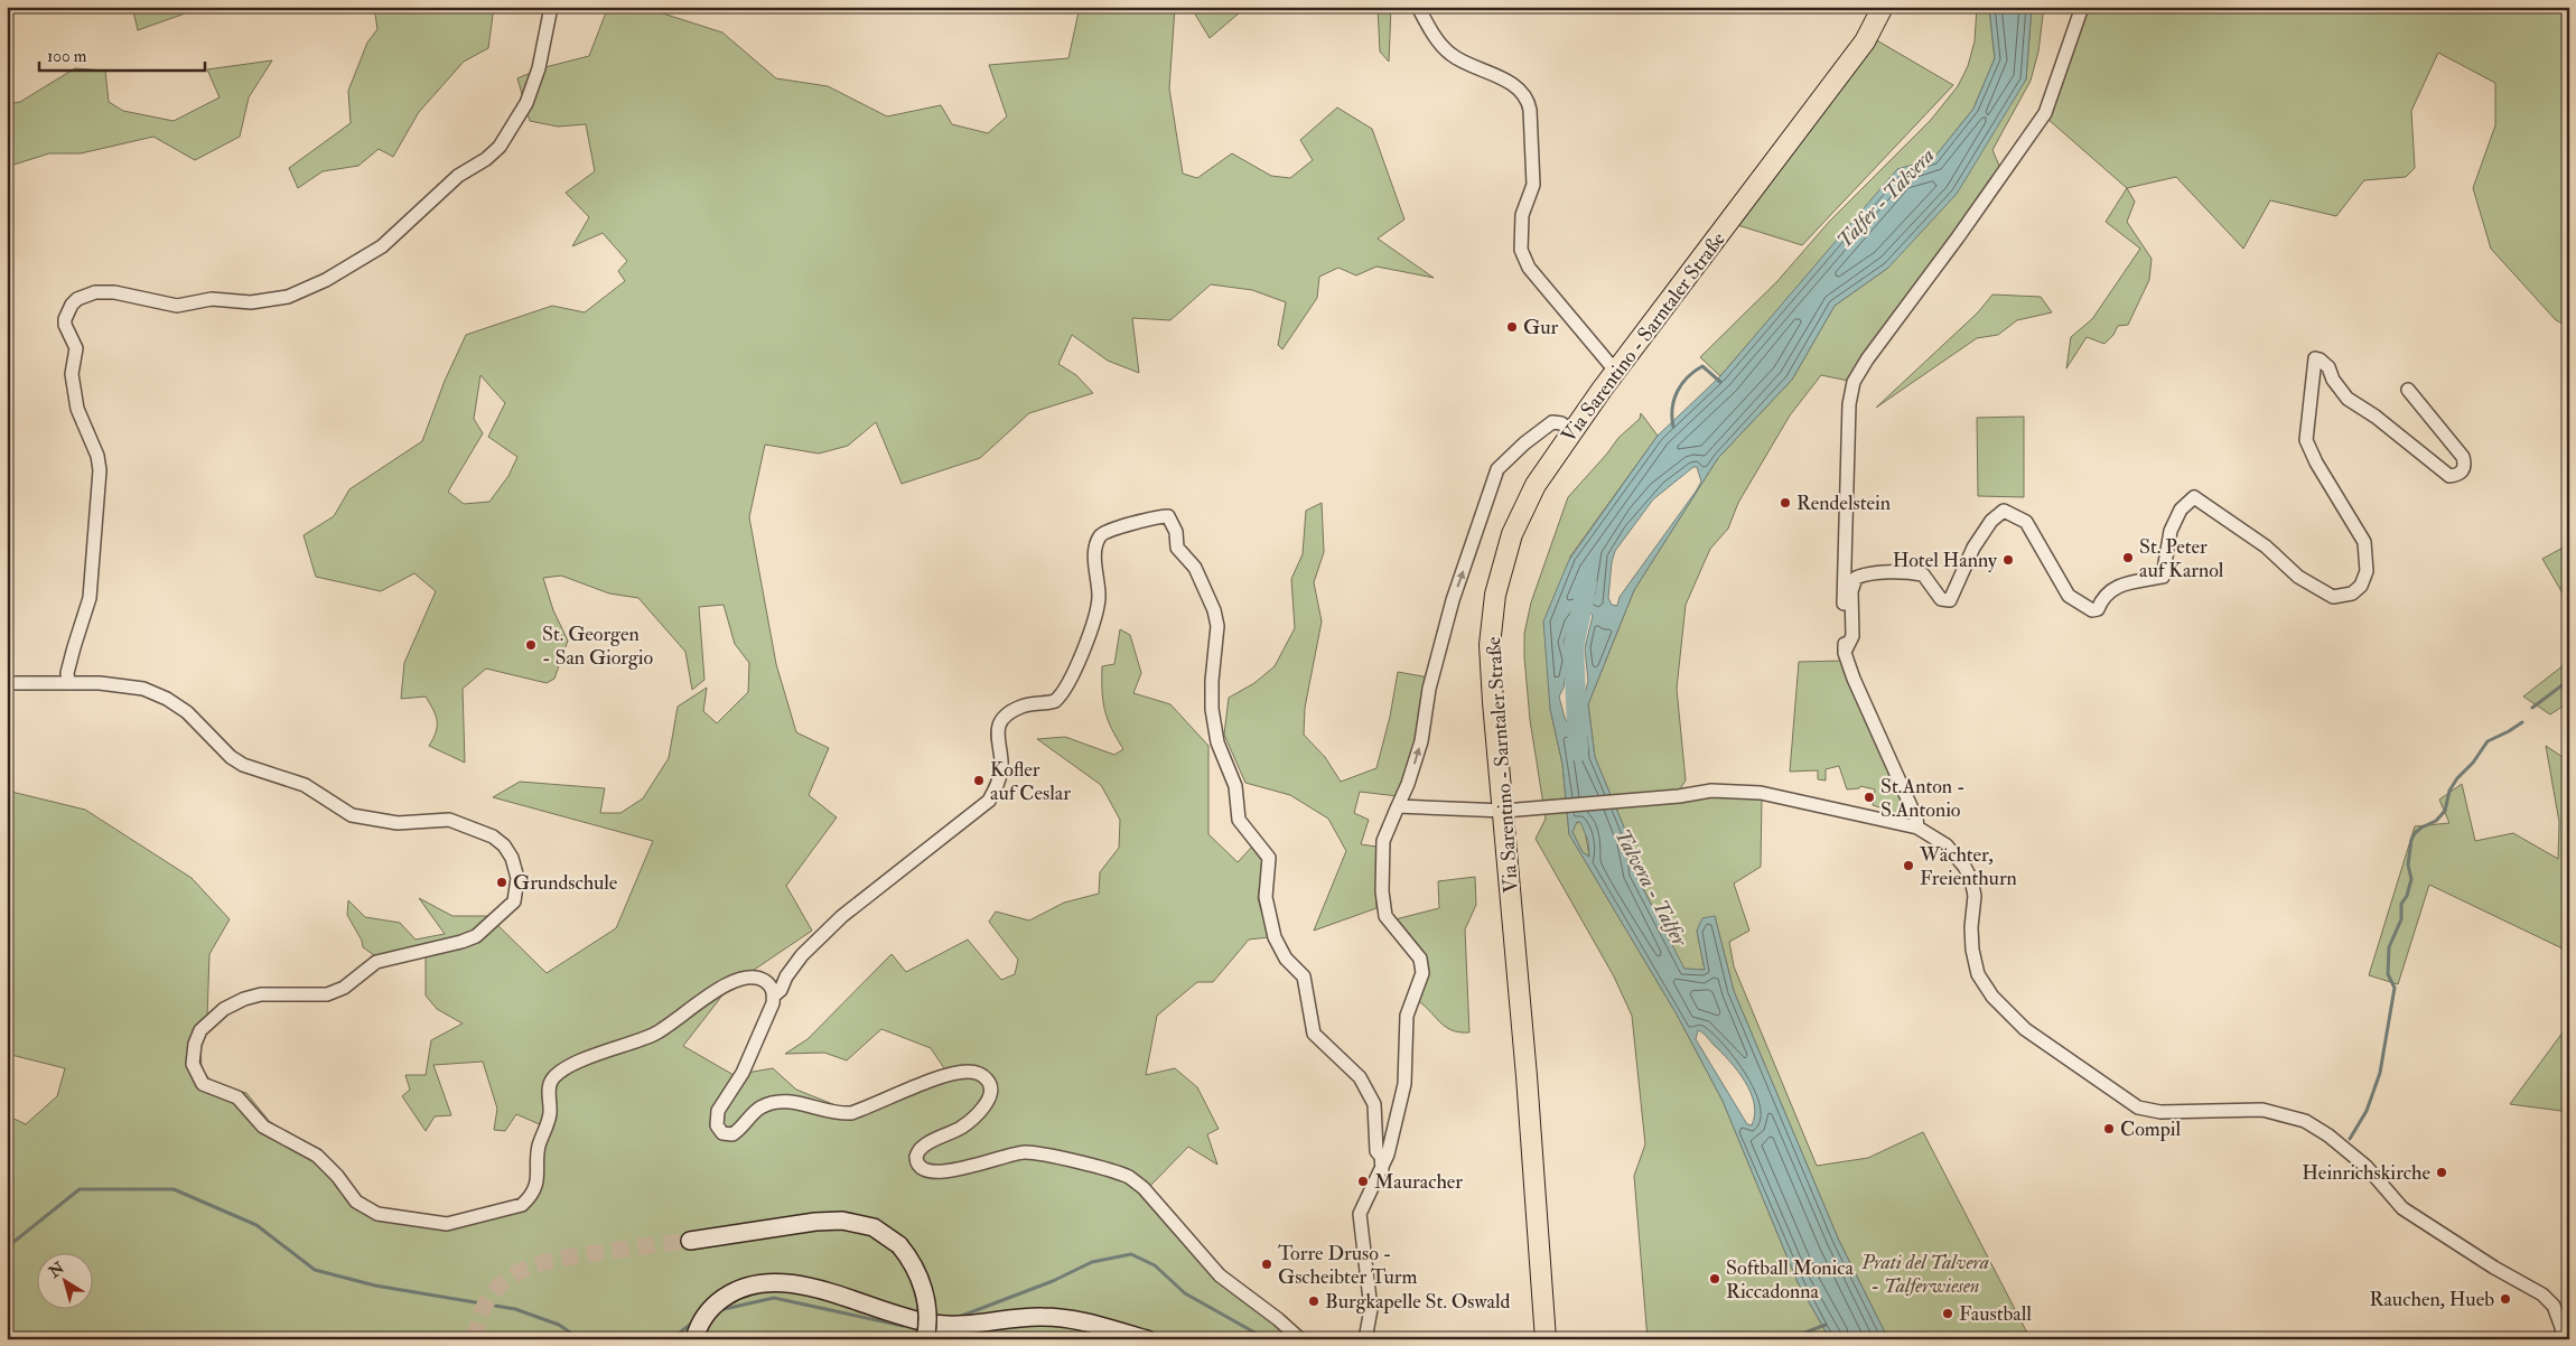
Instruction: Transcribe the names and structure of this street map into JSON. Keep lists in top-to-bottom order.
{
  "streets": {
    "main road": ["Via Sarentino - Sarntaler Straße"]
  },
  "water": ["Talfer - Talvera", "Talvera - Talfer"],
  "parks": ["Prati del Talvera - Talferwiesen"],
  "places": [
    "Gur",
    "Rendelstein",
    "St. Peter auf Karnol",
    "Hotel Hanny",
    "St. Georgen - San Giorgio",
    "Kofler auf Ceslar",
    "St.Anton - S.Antonio",
    "Wächter, Freienthurn",
    "Grundschule",
    "Compil",
    "Heinrichskirche",
    "Mauracher",
    "Torre Druso - Gscheibter Turm",
    "Softball Monica Riccadonna",
    "Rauchen, Hueb",
    "Burgkapelle St. Oswald",
    "Faustball"
  ],
  "scale_bar": "100 m",
  "north": "top left"
}
